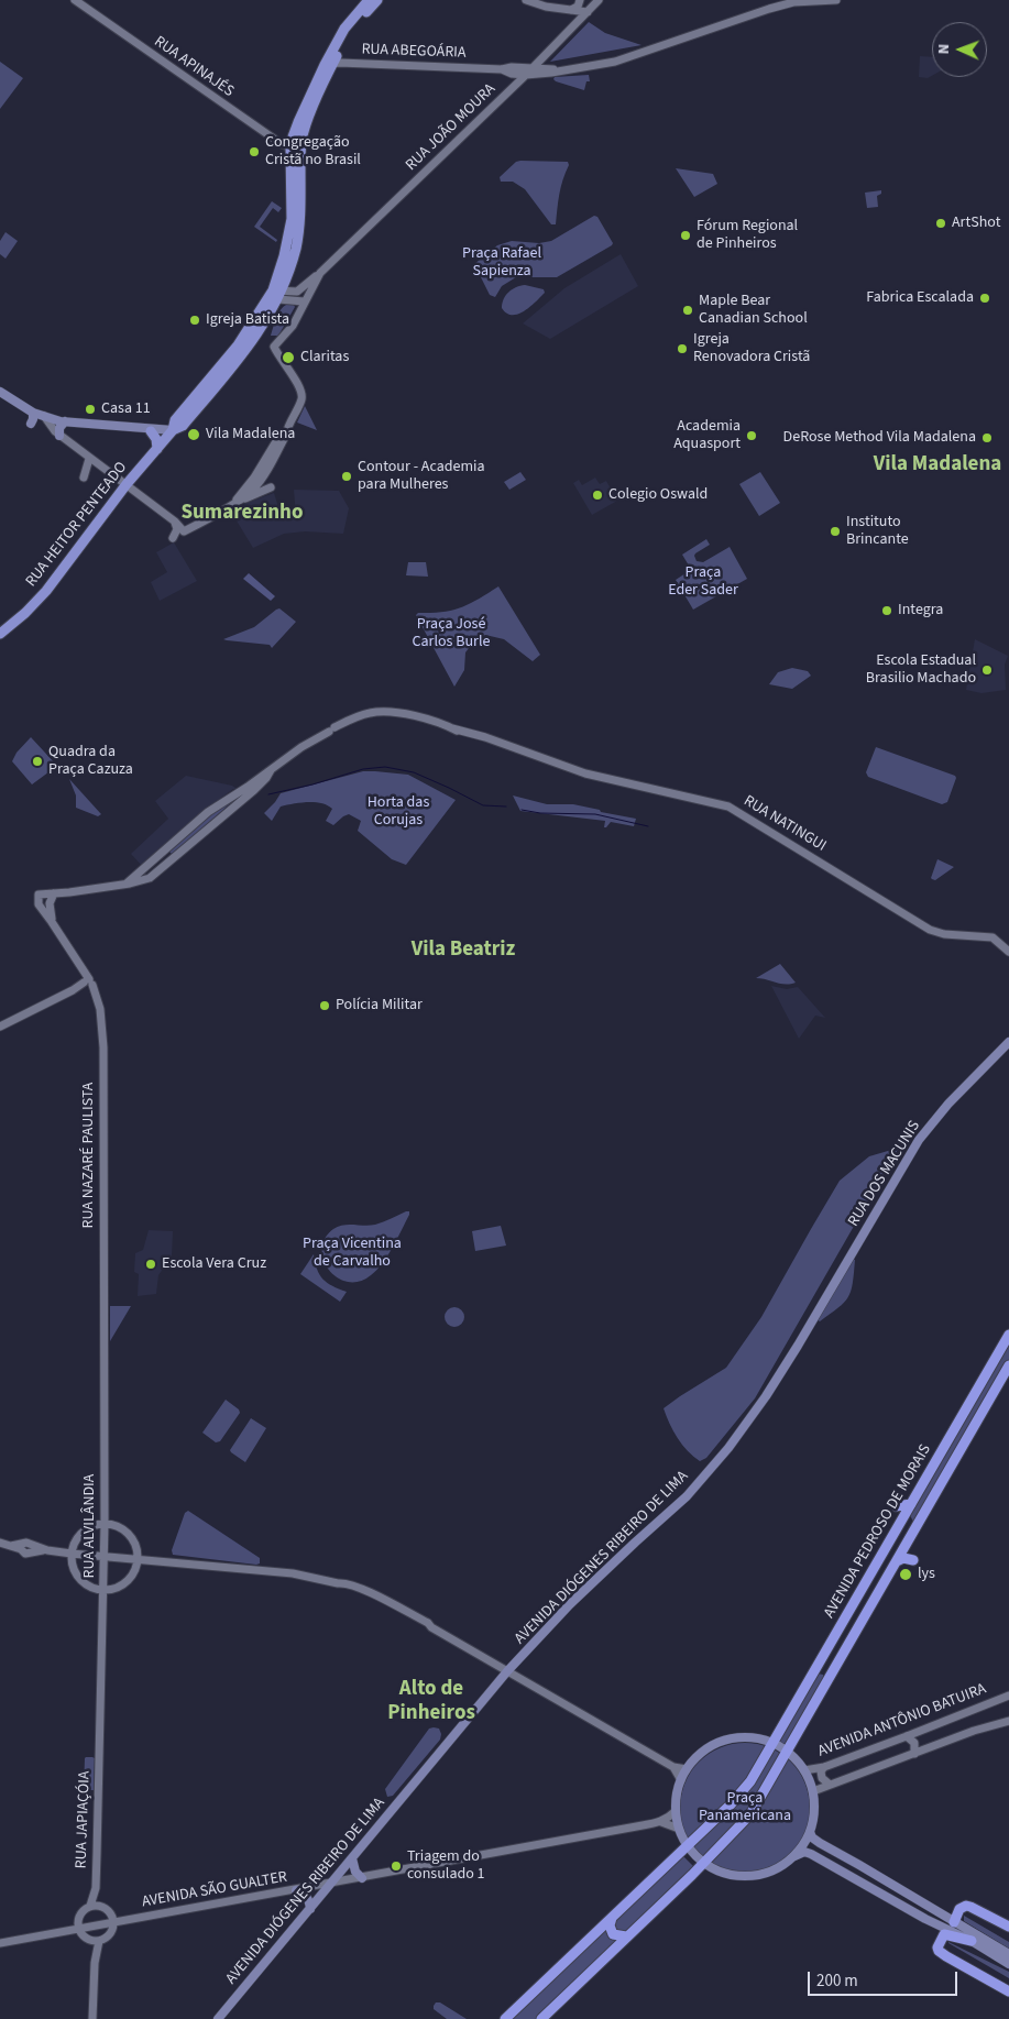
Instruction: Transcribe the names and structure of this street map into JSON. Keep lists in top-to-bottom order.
{
  "streets": {
    "highway": ["AVENIDA PEDROSO DE MORAIS"],
    "main road": ["RUA HEITOR PENTEADO", "RUA DOS MACUNIS", "AVENIDA DIÓGENES RIBEIRO DE LIMA"],
    "street": [
      "RUA ABEGOÁRIA",
      "RUA APINAJÉS",
      "RUA JOÃO MOURA",
      "RUA NATINGUI",
      "RUA NAZARÉ PAULISTA",
      "RUA ALVILÂNDIA",
      "AVENIDA ANTÔNIO BATUIRA",
      "RUA JAPIAÇÓIA",
      "AVENIDA SÃO GUALTER"
    ]
  },
  "crossings": [
    ["RUA ABEGOÁRIA", "RUA JOÃO MOURA"],
    ["RUA ABEGOÁRIA", "RUA HEITOR PENTEADO"],
    ["RUA APINAJÉS", "RUA HEITOR PENTEADO"],
    ["RUA JOÃO MOURA", "RUA HEITOR PENTEADO"],
    ["RUA NATINGUI", "RUA NAZARÉ PAULISTA"],
    ["RUA NAZARÉ PAULISTA", "RUA ALVILÂNDIA"],
    ["RUA DOS MACUNIS", "AVENIDA DIÓGENES RIBEIRO DE LIMA"],
    ["RUA ALVILÂNDIA", "RUA JAPIAÇÓIA"],
    ["AVENIDA DIÓGENES RIBEIRO DE LIMA", "AVENIDA SÃO GUALTER"],
    ["RUA JAPIAÇÓIA", "AVENIDA SÃO GUALTER"]
  ],
  "districts": [
    "Vila Madalena",
    "Sumarezinho",
    "Vila Beatriz",
    "Alto de Pinheiros"
  ],
  "parks": [
    "Praça Rafael Sapienza",
    "Praça Eder Sader",
    "Praça José Carlos Burle",
    "Horta das Corujas",
    "Praça Vicentina de Carvalho",
    "Praça Panamericana"
  ],
  "places": [
    "Congregação Cristã no Brasil",
    "ArtShot",
    "Fórum Regional de Pinheiros",
    "Fabrica Escalada",
    "Maple Bear Canadian School",
    "Igreja Batista",
    "Igreja Renovadora Cristã",
    "Claritas",
    "Casa 11",
    "Vila Madalena",
    "Academia Aquasport",
    "DeRose Method Vila Madalena",
    "Contour - Academia para Mulheres",
    "Colegio Oswald",
    "Instituto Brincante",
    "Integra",
    "Escola Estadual Brasilio Machado",
    "Quadra da Praça Cazuza",
    "Polícia Militar",
    "Escola Vera Cruz",
    "lys",
    "Triagem do consulado 1"
  ],
  "scale_bar": "200 m",
  "north": "left"
}
